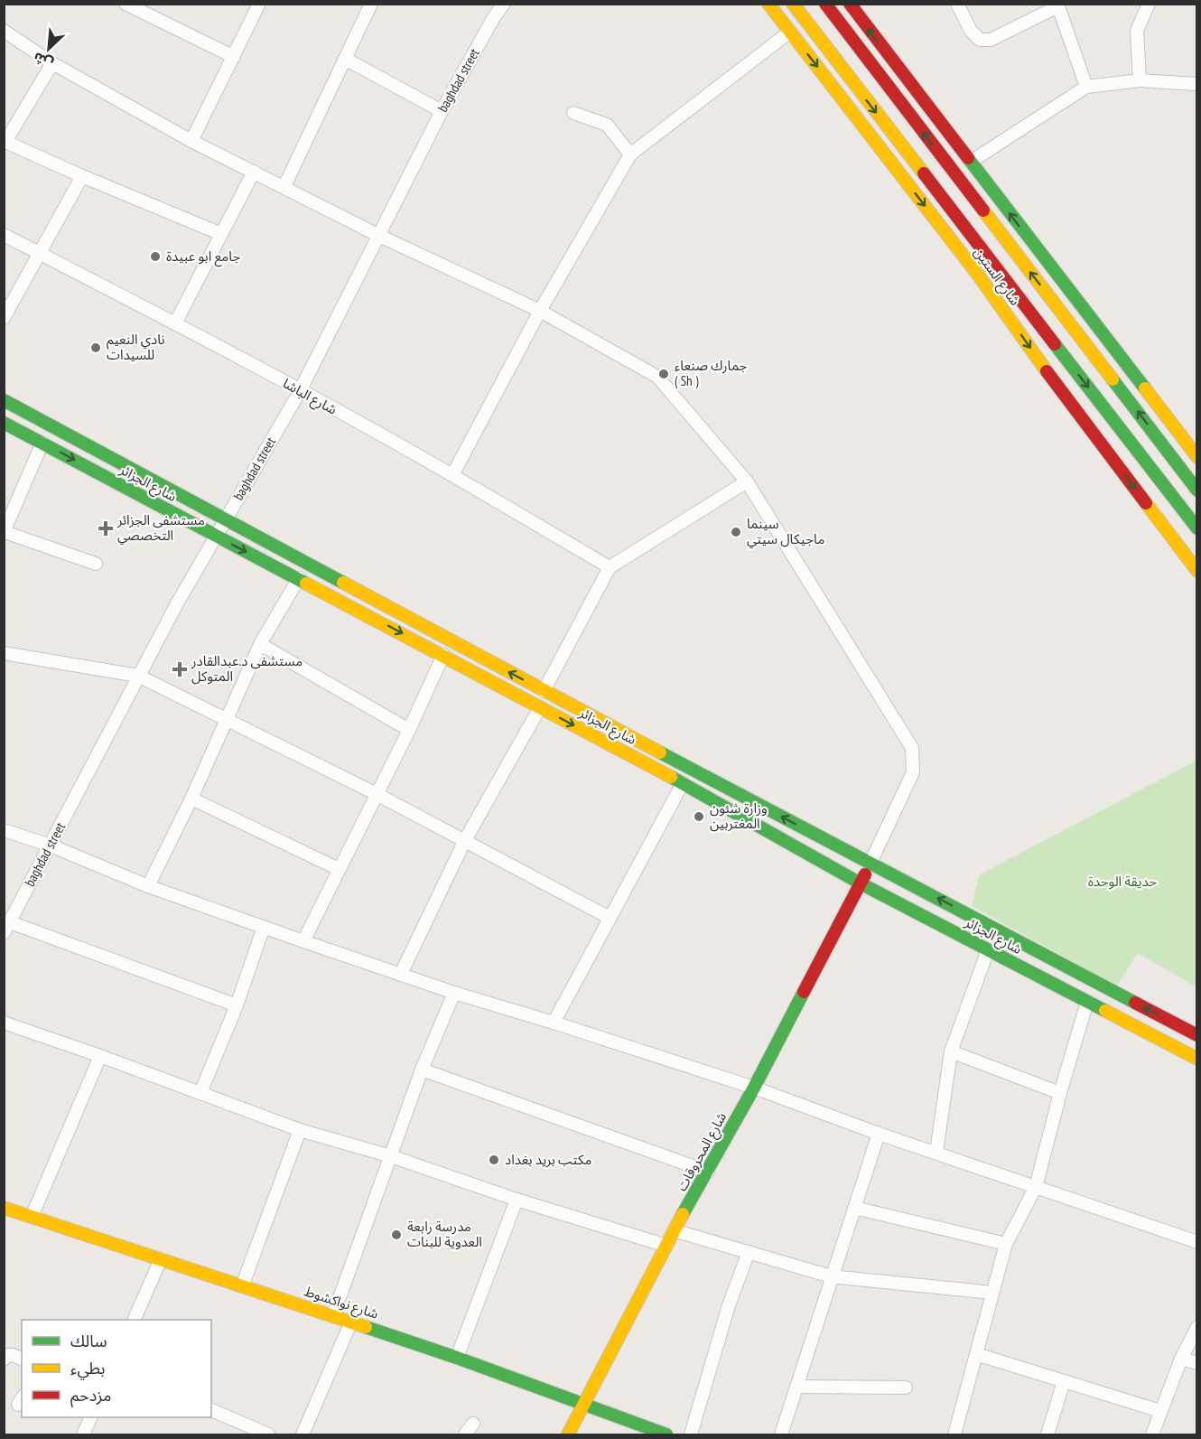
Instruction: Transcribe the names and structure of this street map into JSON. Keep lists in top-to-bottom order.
{
  "streets": {
    "main road": [
      "شارع الستين",
      "شارع الجزائر",
      "شارع المحروقات",
      "شارع نواكشوط"
    ],
    "street": ["baghdad street", "شارع الباشا"]
  },
  "crossings": [
    ["baghdad street", "شارع الباشا"],
    ["baghdad street", "شارع الجزائر"],
    ["شارع الجزائر", "شارع المحروقات"],
    ["شارع المحروقات", "شارع نواكشوط"]
  ],
  "parks": ["حديقة الوحدة"],
  "places": {
    "other": [
      "جامع ابو عبيدة",
      "نادي النعيم للسيدات",
      "جمارك صنعاء ( Sh )",
      "سينما ماجيكال سيتي",
      "وزارة شئون المغتربين",
      "مكتب بريد بغداد",
      "مدرسة رابعة العدوية للبنات"
    ],
    "health": ["مستشفى الجزائر التخصصي", "مستشفى د.عبدالقادر المتوكل"]
  },
  "legend": ["سالك", "بطيء", "مزدحم"],
  "north": "bottom left"
}
